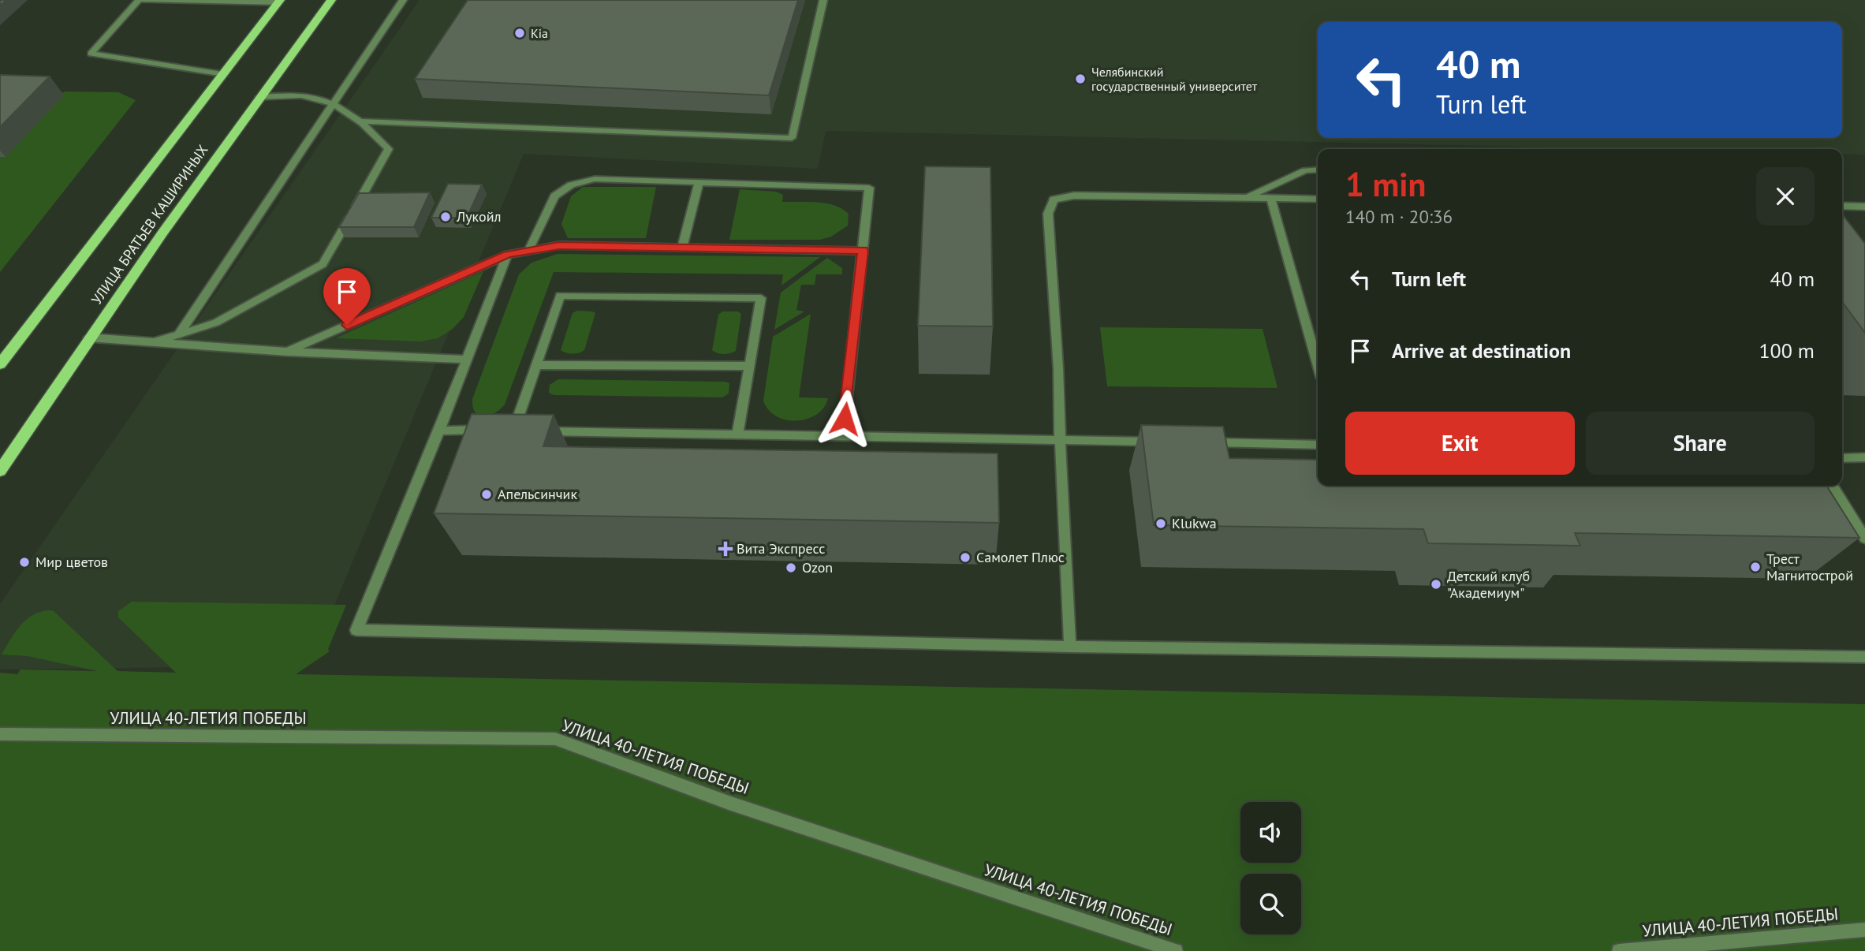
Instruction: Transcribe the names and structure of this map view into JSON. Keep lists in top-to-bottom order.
{
  "streets": {
    "main road": ["УЛИЦА БРАТЬЕВ КАШИРИНЫХ"],
    "street": ["УЛИЦА 40-ЛЕТИЯ ПОБЕДЫ"]
  },
  "places": {
    "other": [
      "Kia",
      "Челябинский государственный университет",
      "Лукойл",
      "Апельсинчик",
      "Klukwa",
      "Самолет Плюс",
      "Мир цветов",
      "Трест Магнитострой",
      "Ozon",
      "Детский клуб \"Академиум\""
    ],
    "health": ["Вита Экспресс"]
  },
  "page": {
    "turn": ["40 m", "Turn left"],
    "heading": ["1 min", "140 m · 20:36"],
    "list": [
      {
        "name": "Turn left",
        "value": "40 m"
      },
      {
        "name": "Arrive at destination",
        "value": "100 m"
      }
    ],
    "buttons": ["Exit", "Share"]
  }
}
